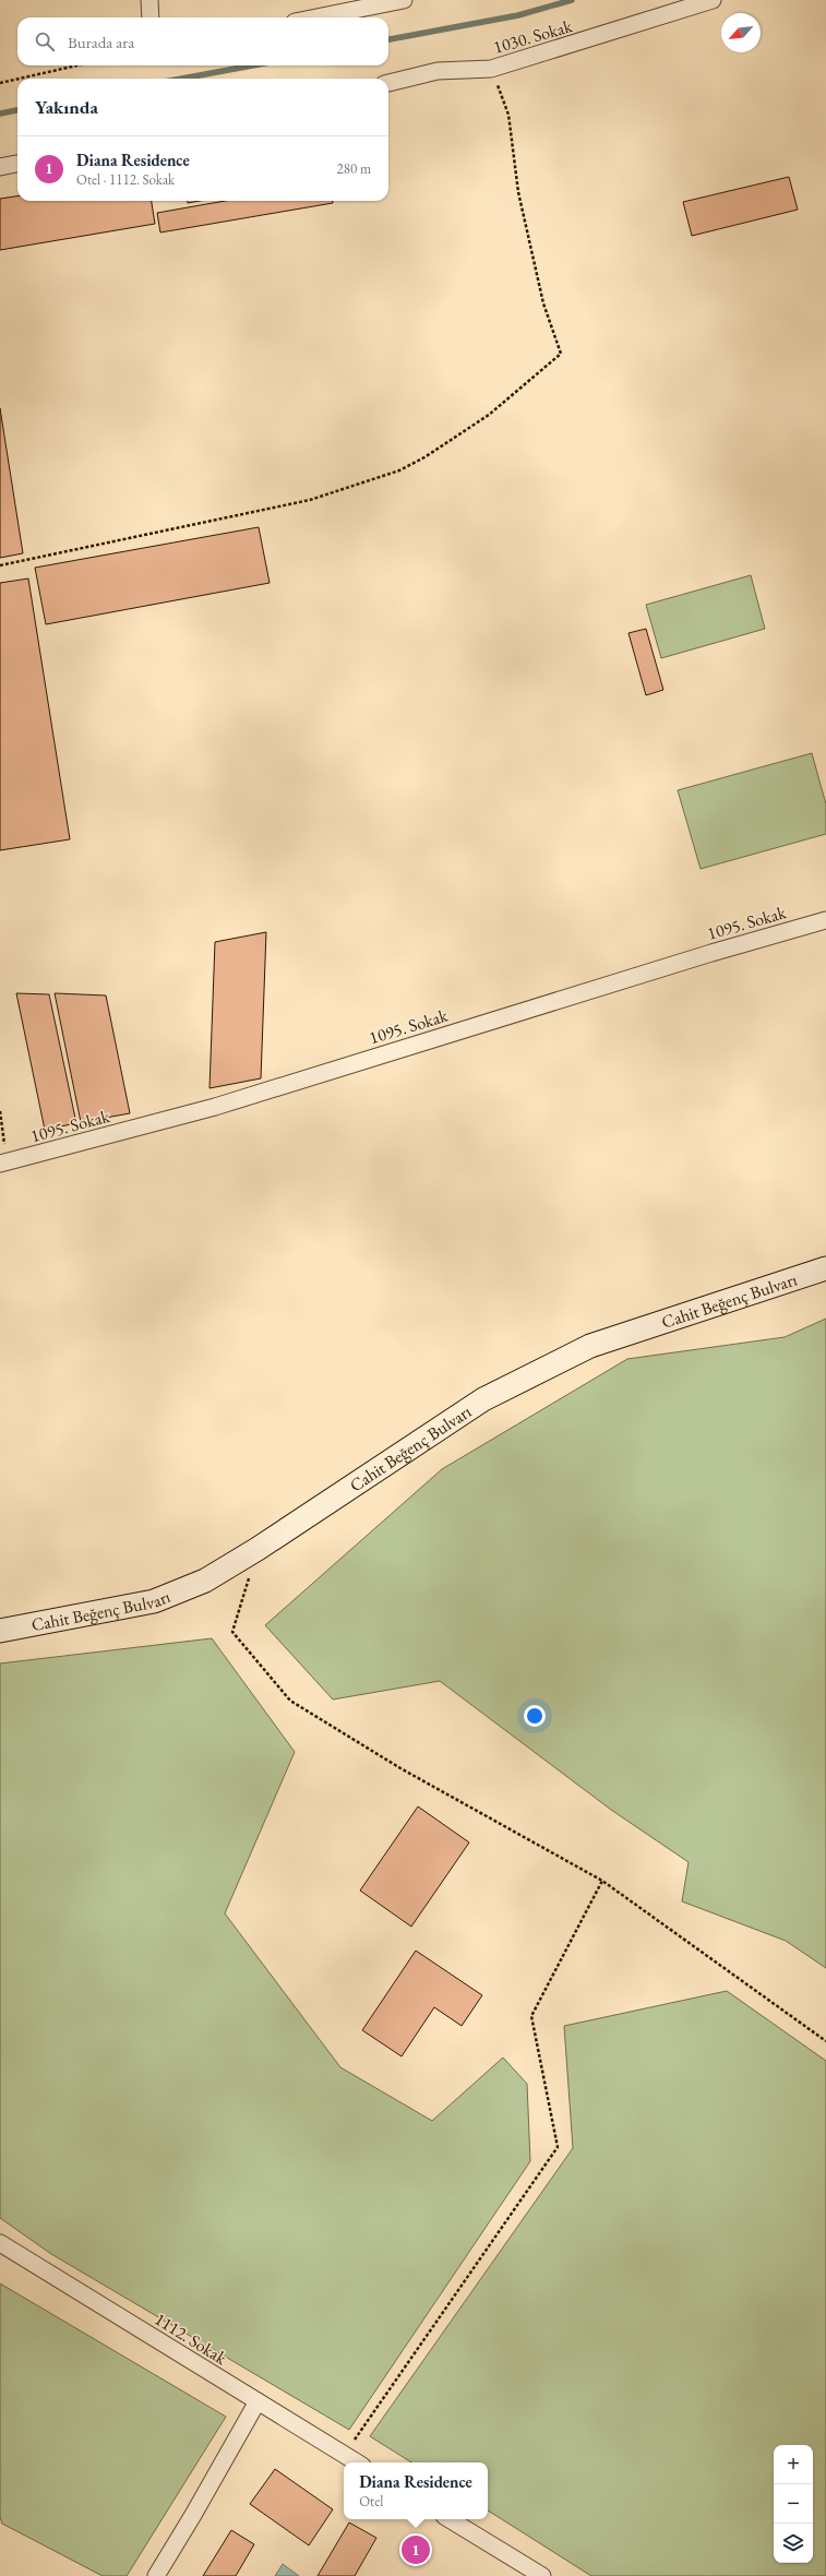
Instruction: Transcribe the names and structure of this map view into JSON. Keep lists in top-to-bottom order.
{
  "streets": {
    "main road": ["Cahit Beğenç Bulvarı"],
    "street": ["1030. Sokak", "1095. Sokak", "1112. Sokak"]
  },
  "north": "bottom left",
  "page": {
    "search": "Burada ara",
    "heading": "Yakında",
    "list": [
      {
        "mark": "1",
        "name": "Diana Residence",
        "note": "Otel · 1112. Sokak",
        "value": "280 m"
      }
    ],
    "map_buttons": ["+", "−"],
    "popup": ["Diana Residence", "Otel"],
    "pins": "1"
  }
}
